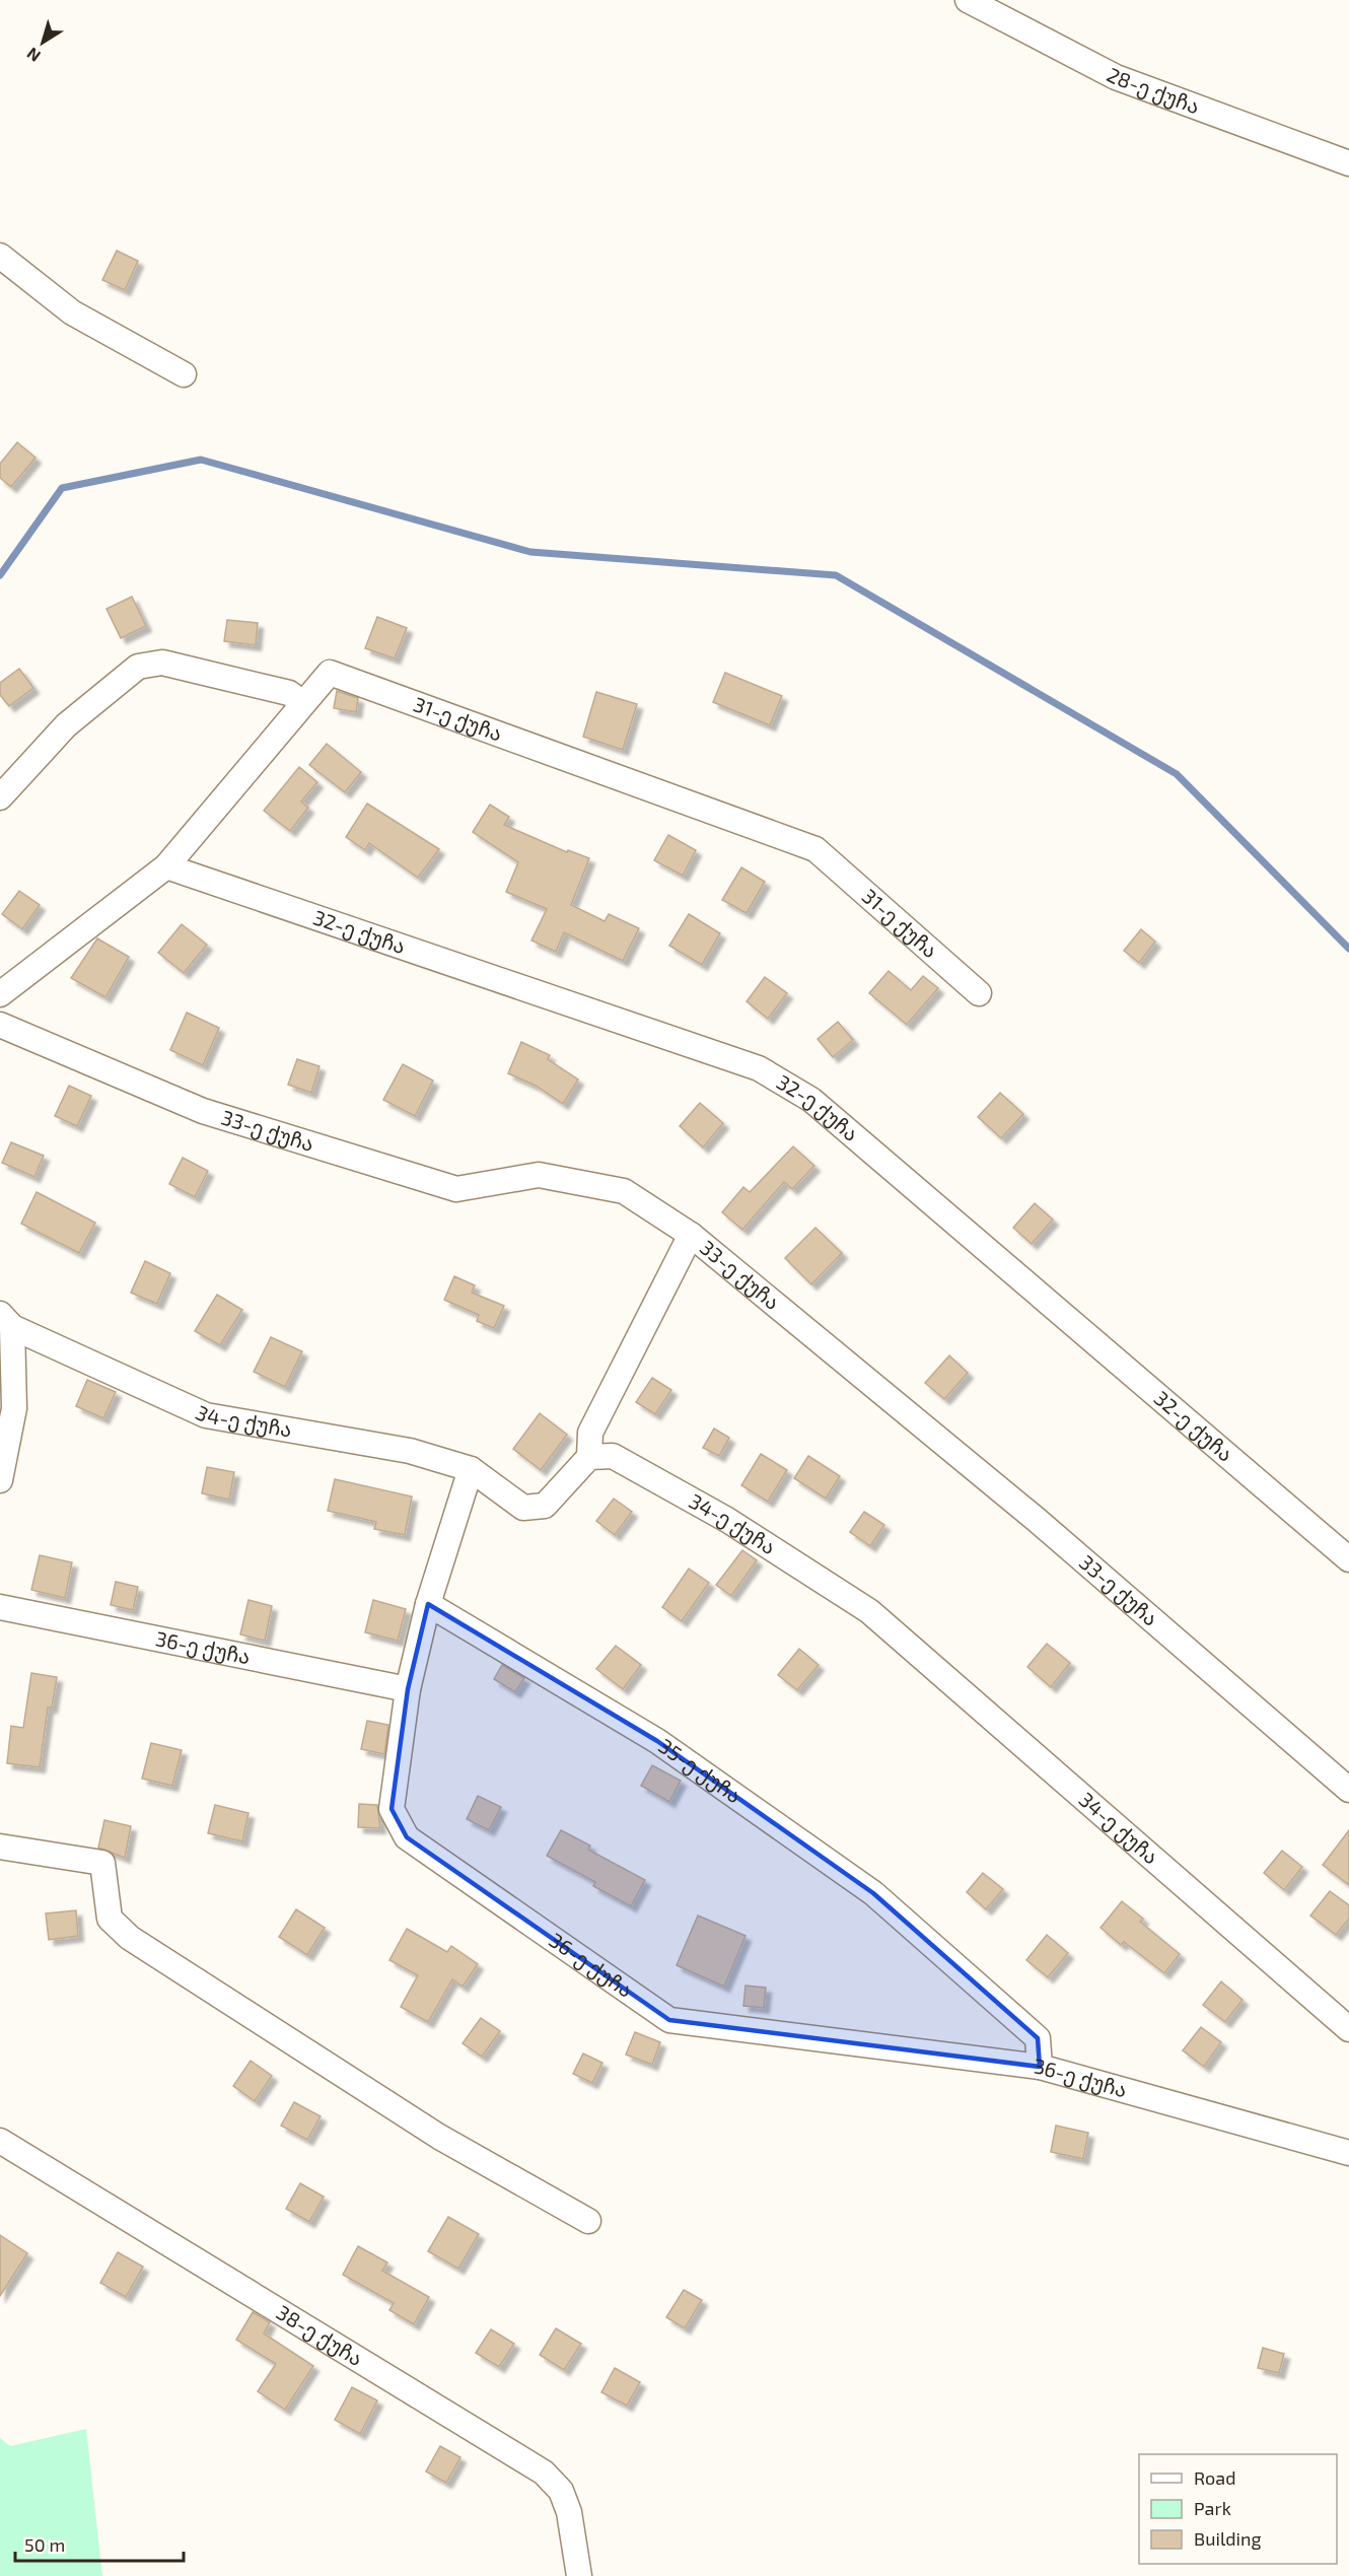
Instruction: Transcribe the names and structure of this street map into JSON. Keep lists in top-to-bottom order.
{
  "streets": {
    "street": [
      "28-ე ქუჩა",
      "31-ე ქუჩა",
      "32-ე ქუჩა",
      "33-ე ქუჩა",
      "34-ე ქუჩა",
      "36-ე ქუჩა",
      "35-ე ქუჩა",
      "38-ე ქუჩა"
    ]
  },
  "crossings": [
    ["31-ე ქუჩა", "32-ე ქუჩა"],
    ["36-ე ქუჩა", "35-ე ქუჩა"]
  ],
  "legend": ["Road", "Park", "Building"],
  "scale_bar": "50 m",
  "north": "bottom left"
}
